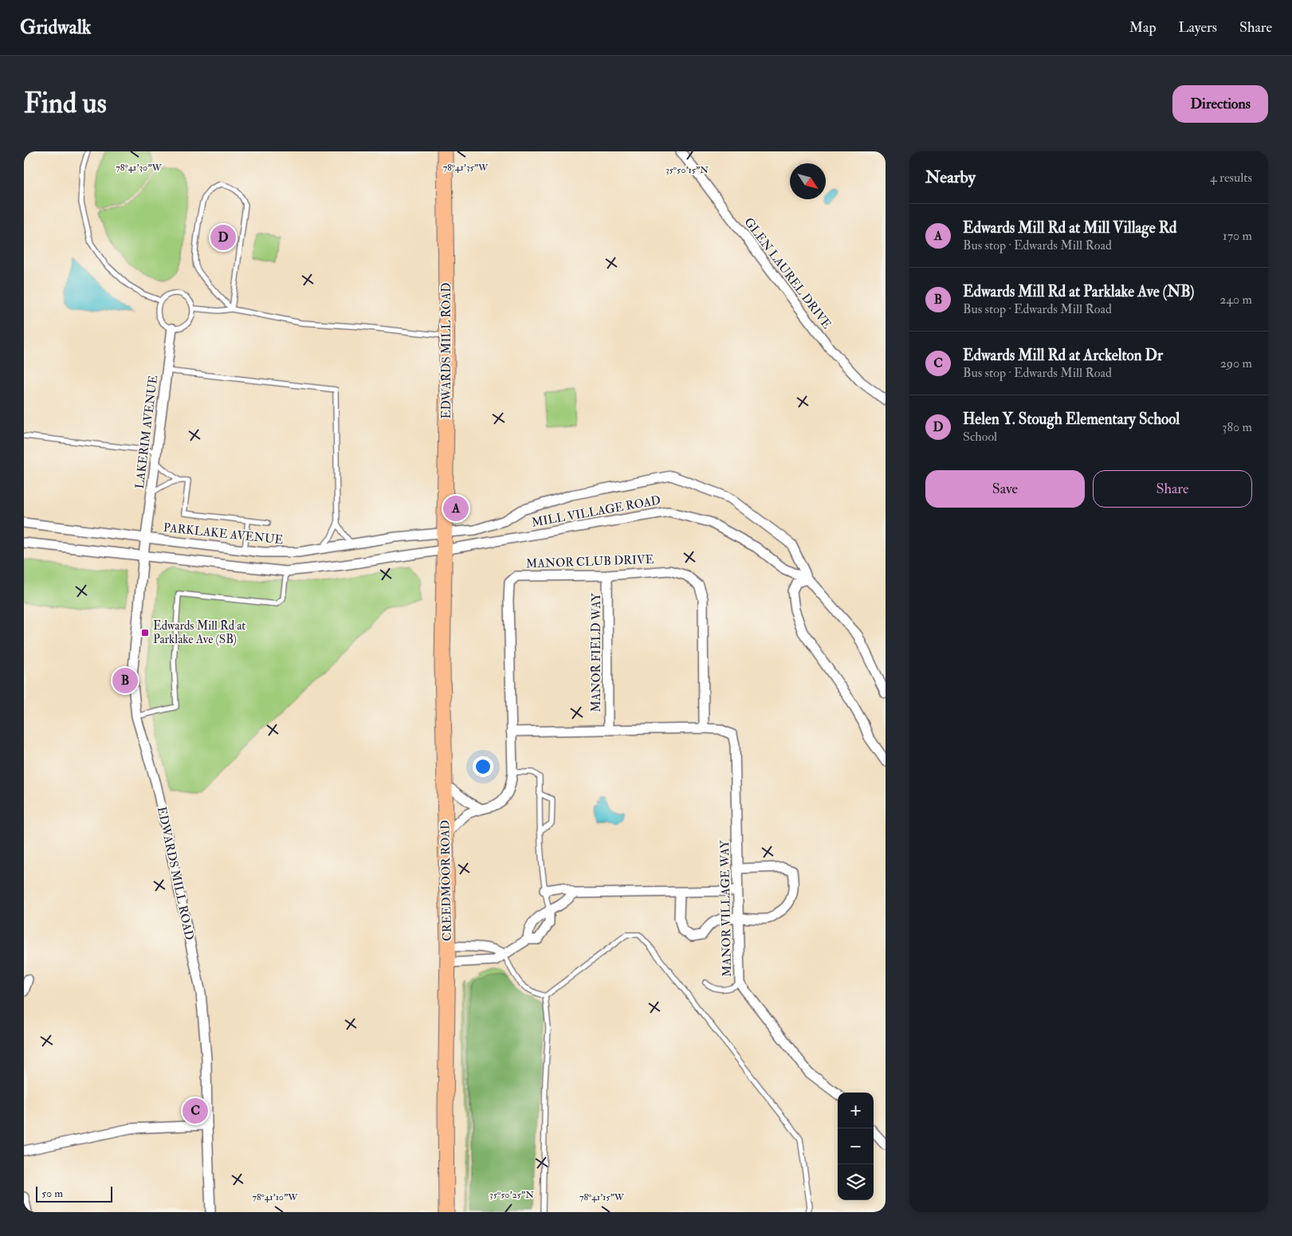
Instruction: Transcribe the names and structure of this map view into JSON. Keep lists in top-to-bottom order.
{
  "streets": {
    "main road": ["EDWARDS MILL ROAD", "CREEDMOOR ROAD"],
    "street": [
      "GLEN LAUREL DRIVE",
      "LAKERIM AVENUE",
      "MILL VILLAGE ROAD",
      "PARKLAKE AVENUE",
      "MANOR CLUB DRIVE",
      "MANOR FIELD WAY",
      "MANOR VILLAGE WAY"
    ]
  },
  "crossings": [
    ["EDWARDS MILL ROAD", "LAKERIM AVENUE"],
    ["EDWARDS MILL ROAD", "MILL VILLAGE ROAD"],
    ["EDWARDS MILL ROAD", "PARKLAKE AVENUE"],
    ["EDWARDS MILL ROAD", "CREEDMOOR ROAD"],
    ["LAKERIM AVENUE", "PARKLAKE AVENUE"],
    ["MILL VILLAGE ROAD", "PARKLAKE AVENUE"],
    ["MILL VILLAGE ROAD", "CREEDMOOR ROAD"],
    ["MANOR CLUB DRIVE", "MANOR FIELD WAY"],
    ["MANOR CLUB DRIVE", "CREEDMOOR ROAD"],
    ["MANOR CLUB DRIVE", "MANOR VILLAGE WAY"]
  ],
  "places": {
    "transit": ["Edwards Mill Rd at Parklake Ave (SB)"]
  },
  "scale_bar": "50 m",
  "north": "bottom right",
  "page": {
    "header": "Gridwalk",
    "nav": ["Map", "Layers", "Share"],
    "buttons": [
      "Directions",
      ["Save", "Share"]
    ],
    "title": "Find us",
    "heading": ["Nearby", "4 results"],
    "list": [
      {
        "mark": "A",
        "name": "Edwards Mill Rd at Mill Village Rd",
        "note": "Bus stop · Edwards Mill Road",
        "value": "170 m"
      },
      {
        "mark": "B",
        "name": "Edwards Mill Rd at Parklake Ave (NB)",
        "note": "Bus stop · Edwards Mill Road",
        "value": "240 m"
      },
      {
        "mark": "C",
        "name": "Edwards Mill Rd at Arckelton Dr",
        "note": "Bus stop · Edwards Mill Road",
        "value": "290 m"
      },
      {
        "mark": "D",
        "name": "Helen Y. Stough Elementary School",
        "note": "School",
        "value": "380 m"
      }
    ],
    "pins": [
      "D",
      "A",
      "B",
      "C"
    ],
    "map_buttons": ["+", "−"],
    "scale": "50 m"
  },
  "coordinates": [
    "78°41'30\"W",
    "78°41'35\"W",
    "35°50'15\"N",
    "35°50'25\"N",
    "78°41'10\"W",
    "78°41'15\"W"
  ]
}
